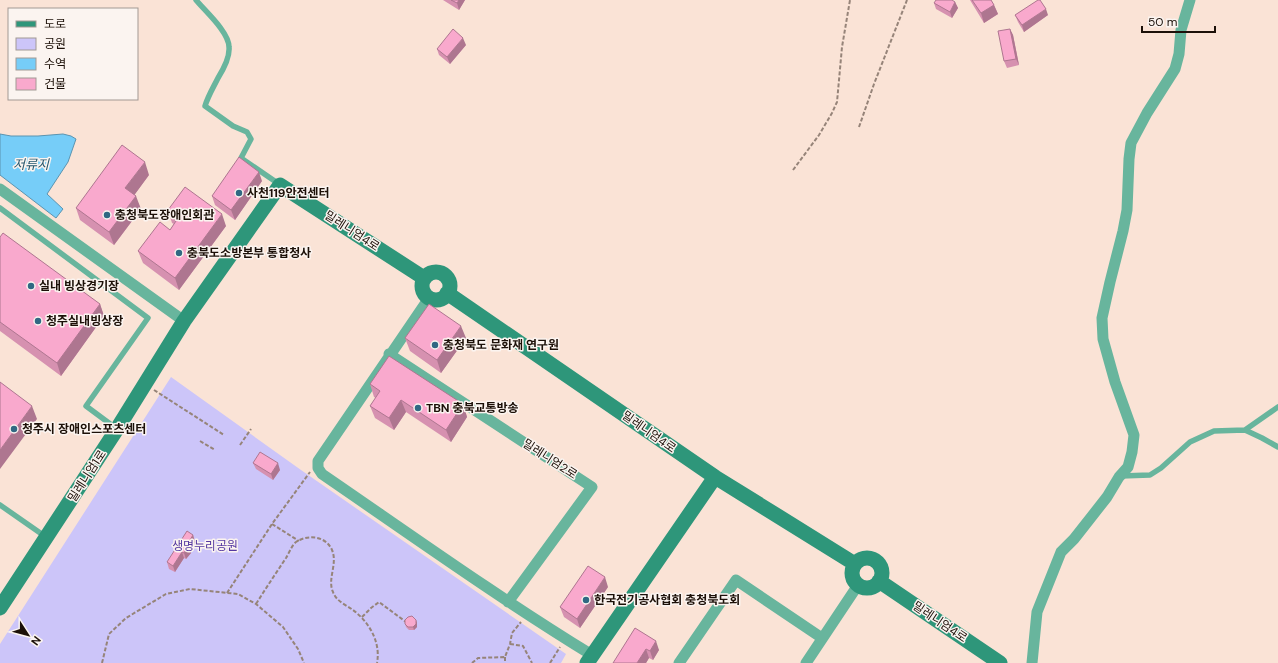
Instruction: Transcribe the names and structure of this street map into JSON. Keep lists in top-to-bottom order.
{
  "streets": {
    "street": ["밀레니엄4로", "밀레니엄2로", "밀레니엄1로"]
  },
  "crossings": [
    ["밀레니엄4로", "밀레니엄1로"]
  ],
  "water": ["저류지"],
  "parks": ["생명누리공원"],
  "places": [
    "사천119안전센터",
    "충청북도장애인회관",
    "충북도소방본부 통합청사",
    "실내 빙상경기장",
    "청주실내빙상장",
    "충청북도 문화재 연구원",
    "TBN 충북교통방송",
    "청주시 장애인스포츠센터",
    "한국전기공사협회 충청북도회"
  ],
  "legend": [
    "도로",
    "공원",
    "수역",
    "건물"
  ],
  "scale_bar": "50 m",
  "north": "bottom right"
}
